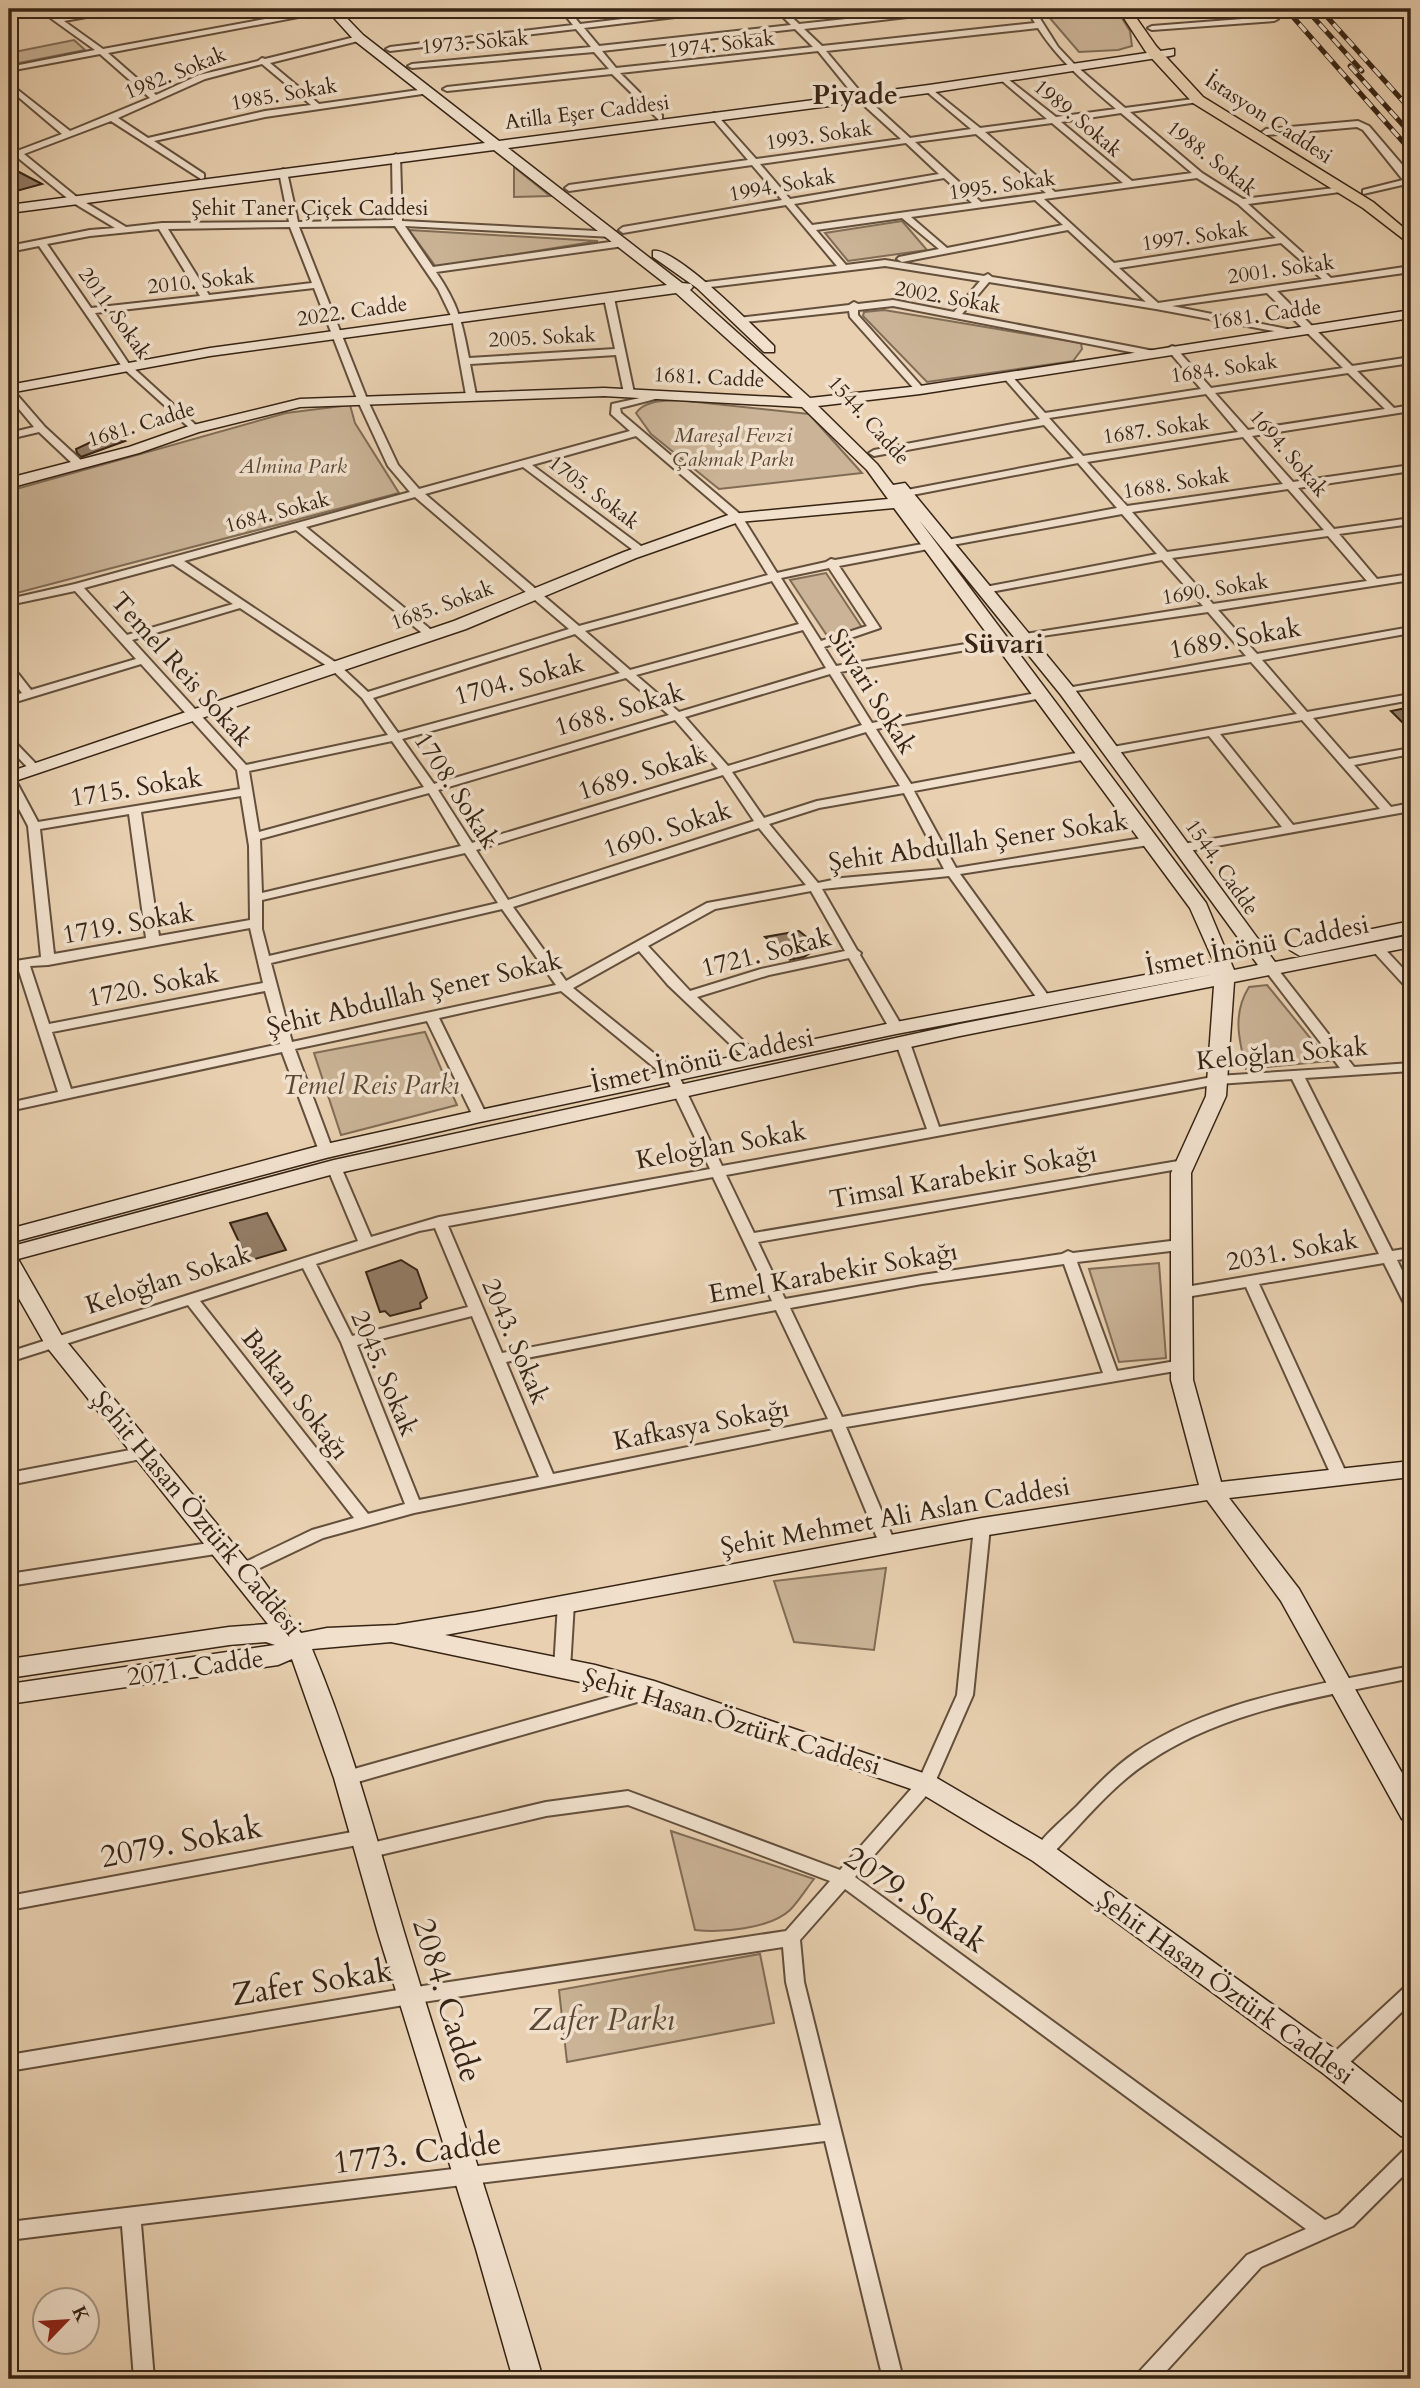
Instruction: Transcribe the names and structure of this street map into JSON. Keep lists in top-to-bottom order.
{
  "streets": {
    "main road": [
      "Atilla Eşer Caddesi",
      "İstasyon Caddesi",
      "2022. Cadde",
      "1681. Cadde",
      "1544. Cadde",
      "1685. Sokak",
      "İsmet İnönü Caddesi",
      "Şehit Hasan Öztürk Caddesi",
      "Şehit Mehmet Ali Aslan Caddesi",
      "2071. Cadde",
      "2084. Cadde"
    ],
    "street": [
      "1973. Sokak",
      "1974. Sokak",
      "1982. Sokak",
      "1985. Sokak",
      "1989. Sokak",
      "1993. Sokak",
      "1988. Sokak",
      "1994. Sokak",
      "1995. Sokak",
      "Şehit Taner Çiçek Caddesi",
      "1997. Sokak",
      "2001. Sokak",
      "2010. Sokak",
      "2002. Sokak",
      "2011. Sokak",
      "2005. Sokak",
      "1684. Sokak",
      "1687. Sokak",
      "1694. Sokak",
      "1688. Sokak",
      "1705. Sokak",
      "1690. Sokak",
      "1689. Sokak",
      "Temel Reis Sokak",
      "1704. Sokak",
      "Süvari Sokak",
      "1715. Sokak",
      "1708. Sokak",
      "Şehit Abdullah Şener Sokak",
      "1719. Sokak",
      "1721. Sokak",
      "1720. Sokak",
      "Keloğlan Sokak",
      "Timsal Karabekir Sokağı",
      "2031. Sokak",
      "Emel Karabekir Sokağı",
      "2043. Sokak",
      "2045. Sokak",
      "Balkan Sokağı",
      "Kafkasya Sokağı",
      "2079. Sokak",
      "Zafer Sokak",
      "1773. Cadde"
    ]
  },
  "crossings": [
    ["1973. Sokak", "1544. Cadde"],
    ["1974. Sokak", "1988. Sokak"],
    ["1974. Sokak", "1544. Cadde"],
    ["1982. Sokak", "1544. Cadde"],
    ["1985. Sokak", "1544. Cadde"],
    ["Atilla Eşer Caddesi", "1989. Sokak"],
    ["Atilla Eşer Caddesi", "İstasyon Caddesi"],
    ["Atilla Eşer Caddesi", "1988. Sokak"],
    ["Atilla Eşer Caddesi", "1544. Cadde"],
    ["1989. Sokak", "1993. Sokak"],
    ["1989. Sokak", "1995. Sokak"],
    ["İstasyon Caddesi", "1993. Sokak"],
    ["1993. Sokak", "1988. Sokak"],
    ["1993. Sokak", "1544. Cadde"],
    ["1988. Sokak", "1995. Sokak"],
    ["1988. Sokak", "1997. Sokak"],
    ["1988. Sokak", "2001. Sokak"],
    ["1994. Sokak", "Şehit Taner Çiçek Caddesi"],
    ["1994. Sokak", "1544. Cadde"],
    ["Şehit Taner Çiçek Caddesi", "2011. Sokak"],
    ["Şehit Taner Çiçek Caddesi", "1544. Cadde"],
    ["2010. Sokak", "2011. Sokak"],
    ["2002. Sokak", "1681. Cadde"],
    ["2002. Sokak", "1544. Cadde"],
    ["2022. Cadde", "2011. Sokak"],
    ["2022. Cadde", "1544. Cadde"],
    ["2011. Sokak", "1681. Cadde"],
    ["1681. Cadde", "1544. Cadde"],
    ["1681. Cadde", "1694. Sokak"],
    ["1681. Cadde", "Süvari Sokak"],
    ["1684. Sokak", "1544. Cadde"],
    ["1684. Sokak", "1694. Sokak"],
    ["1684. Sokak", "1705. Sokak"],
    ["1684. Sokak", "Temel Reis Sokak"],
    ["1684. Sokak", "Süvari Sokak"],
    ["1684. Sokak", "1708. Sokak"],
    ["1544. Cadde", "1687. Sokak"],
    ["1544. Cadde", "1688. Sokak"],
    ["1544. Cadde", "1690. Sokak"],
    ["1544. Cadde", "1685. Sokak"],
    ["1544. Cadde", "1689. Sokak"],
    ["1544. Cadde", "Şehit Abdullah Şener Sokak"],
    ["1544. Cadde", "İsmet İnönü Caddesi"],
    ["1687. Sokak", "1694. Sokak"],
    ["1687. Sokak", "1685. Sokak"],
    ["1694. Sokak", "1688. Sokak"],
    ["1694. Sokak", "1690. Sokak"],
    ["1688. Sokak", "Temel Reis Sokak"],
    ["1688. Sokak", "Süvari Sokak"],
    ["1688. Sokak", "1708. Sokak"],
    ["1705. Sokak", "1685. Sokak"],
    ["1690. Sokak", "Temel Reis Sokak"],
    ["1690. Sokak", "Süvari Sokak"],
    ["1690. Sokak", "1708. Sokak"],
    ["1685. Sokak", "Temel Reis Sokak"],
    ["1685. Sokak", "Süvari Sokak"],
    ["1685. Sokak", "1708. Sokak"],
    ["1689. Sokak", "Temel Reis Sokak"],
    ["1689. Sokak", "Süvari Sokak"],
    ["1689. Sokak", "1708. Sokak"],
    ["Temel Reis Sokak", "1704. Sokak"],
    ["Temel Reis Sokak", "1715. Sokak"],
    ["Temel Reis Sokak", "Şehit Abdullah Şener Sokak"],
    ["Temel Reis Sokak", "1719. Sokak"],
    ["Temel Reis Sokak", "İsmet İnönü Caddesi"],
    ["Temel Reis Sokak", "1720. Sokak"],
    ["Temel Reis Sokak", "Keloğlan Sokak"],
    ["1704. Sokak", "Süvari Sokak"],
    ["1704. Sokak", "1708. Sokak"],
    ["Süvari Sokak", "Şehit Abdullah Şener Sokak"],
    ["Süvari Sokak", "İsmet İnönü Caddesi"],
    ["1708. Sokak", "Şehit Abdullah Şener Sokak"],
    ["1708. Sokak", "İsmet İnönü Caddesi"],
    ["Keloğlan Sokak", "2043. Sokak"],
    ["Keloğlan Sokak", "2045. Sokak"],
    ["Keloğlan Sokak", "Balkan Sokağı"],
    ["Keloğlan Sokak", "Şehit Hasan Öztürk Caddesi"],
    ["Emel Karabekir Sokağı", "2043. Sokak"],
    ["2043. Sokak", "Kafkasya Sokağı"],
    ["2045. Sokak", "Kafkasya Sokağı"],
    ["Balkan Sokağı", "Kafkasya Sokağı"],
    ["Kafkasya Sokağı", "Şehit Hasan Öztürk Caddesi"],
    ["Şehit Hasan Öztürk Caddesi", "Şehit Mehmet Ali Aslan Caddesi"],
    ["Şehit Hasan Öztürk Caddesi", "2071. Cadde"],
    ["Şehit Hasan Öztürk Caddesi", "2084. Cadde"],
    ["2071. Cadde", "2084. Cadde"],
    ["2079. Sokak", "2084. Cadde"],
    ["Zafer Sokak", "2084. Cadde"],
    ["2084. Cadde", "1773. Cadde"]
  ],
  "districts": ["Piyade", "Süvari"],
  "parks": [
    "Mareşal Fevzi Çakmak Parkı",
    "Almina Park",
    "Temel Reis Parkı",
    "Zafer Parkı"
  ],
  "north": "top right"
}
